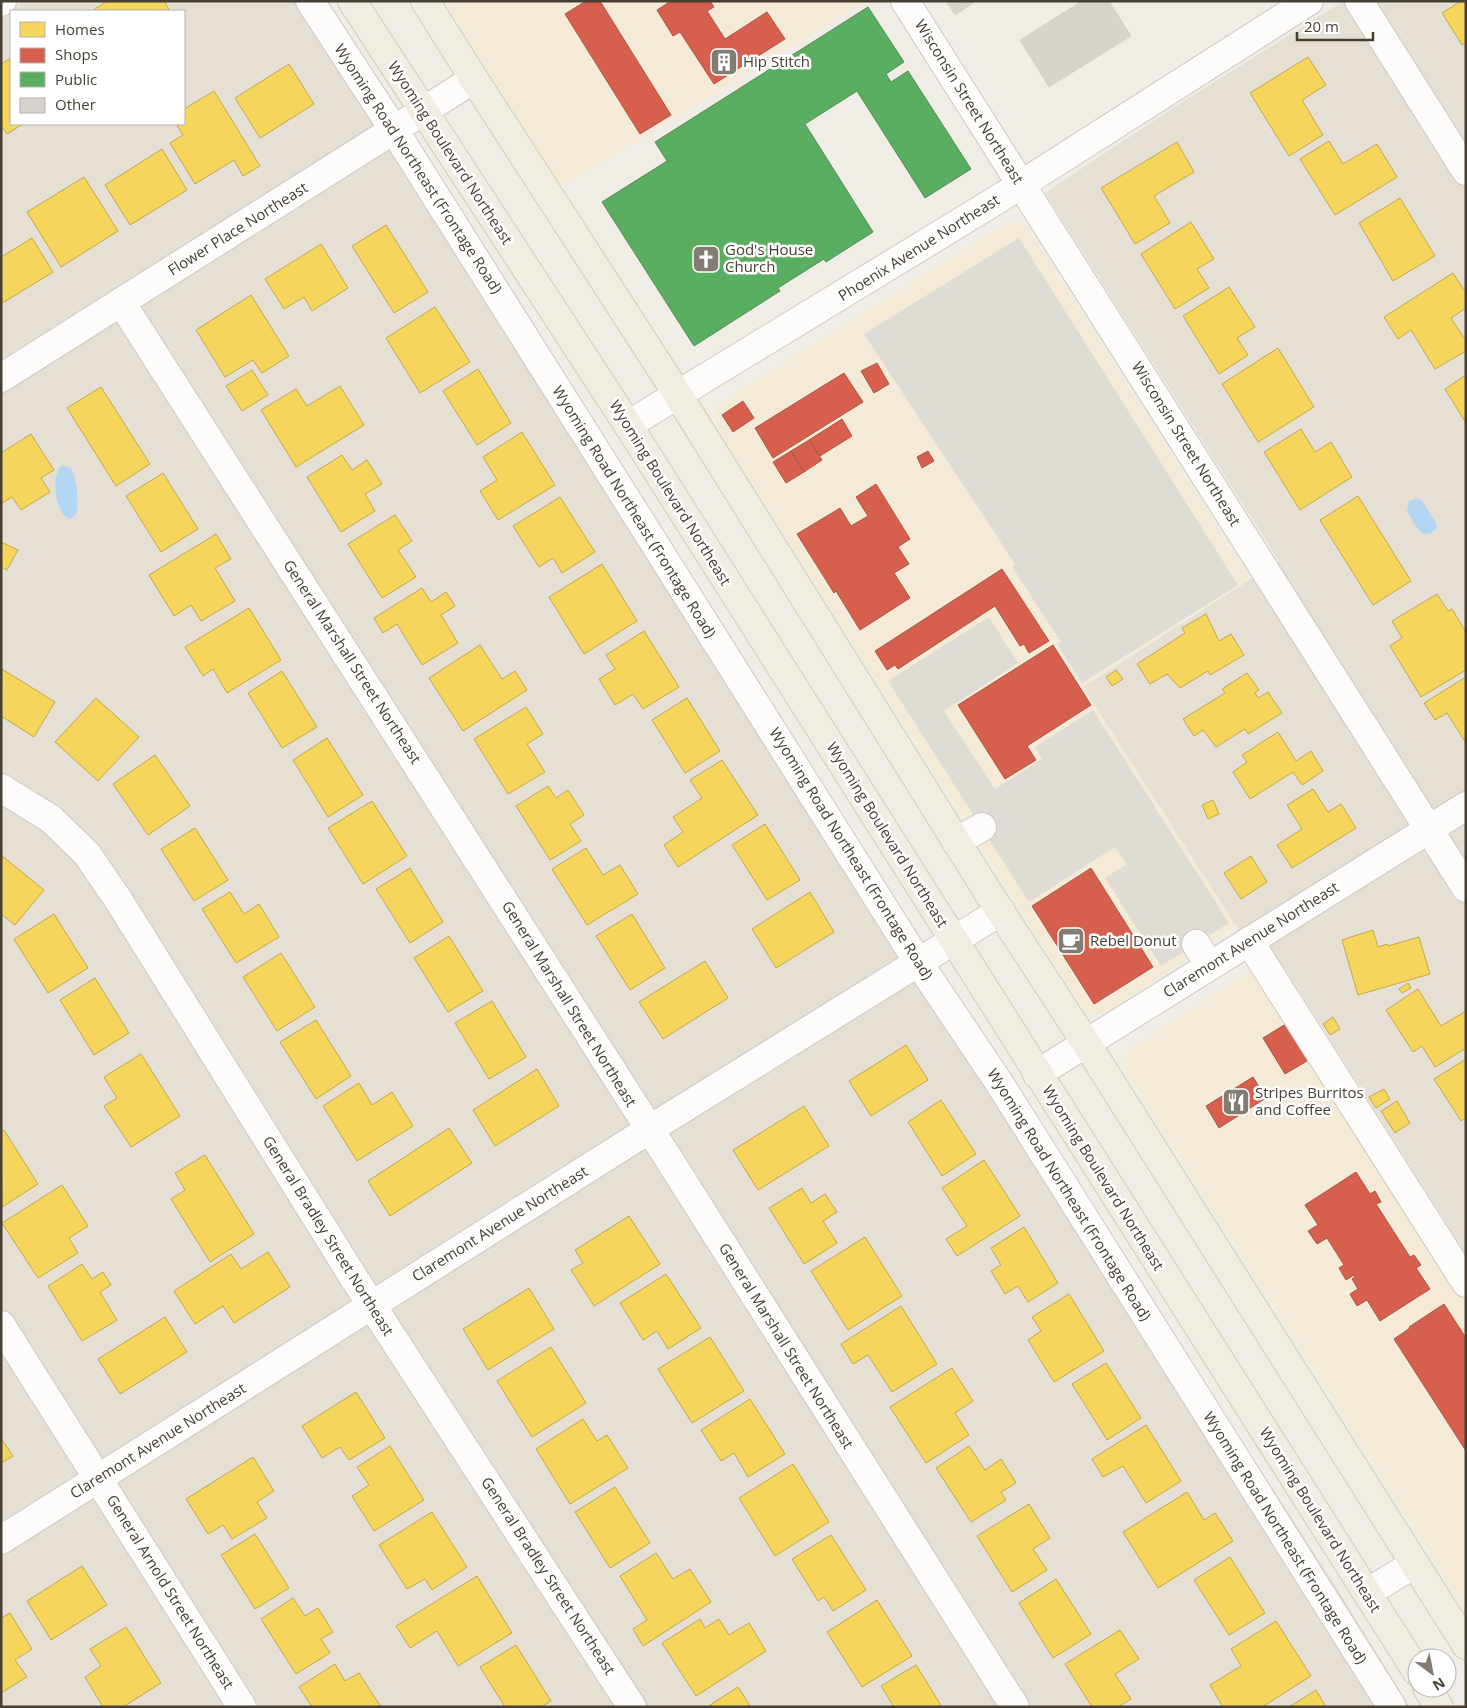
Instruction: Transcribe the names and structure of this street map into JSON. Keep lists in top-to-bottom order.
{
  "streets": {
    "main road": ["Wyoming Boulevard Northeast"],
    "street": [
      "Wisconsin Street Northeast",
      "Wyoming Road Northeast (Frontage Road)",
      "Flower Place Northeast",
      "Phoenix Avenue Northeast",
      "General Marshall Street Northeast",
      "Claremont Avenue Northeast",
      "General Bradley Street Northeast",
      "General Arnold Street Northeast"
    ]
  },
  "crossings": [
    ["Wisconsin Street Northeast", "Phoenix Avenue Northeast"],
    ["Wisconsin Street Northeast", "Claremont Avenue Northeast"],
    ["Wyoming Boulevard Northeast", "Flower Place Northeast"],
    ["Wyoming Boulevard Northeast", "Phoenix Avenue Northeast"],
    ["Wyoming Boulevard Northeast", "Claremont Avenue Northeast"],
    ["Wyoming Road Northeast (Frontage Road)", "Flower Place Northeast"],
    ["Wyoming Road Northeast (Frontage Road)", "Claremont Avenue Northeast"],
    ["Flower Place Northeast", "General Marshall Street Northeast"],
    ["General Marshall Street Northeast", "Claremont Avenue Northeast"],
    ["Claremont Avenue Northeast", "General Bradley Street Northeast"],
    ["Claremont Avenue Northeast", "General Arnold Street Northeast"]
  ],
  "places": {
    "building": ["Hip Stitch"],
    "church": ["God's House Church"],
    "cafe": ["Rebel Donut"],
    "restaurant": ["Stripes Burritos and Coffee"]
  },
  "legend": [
    "Homes",
    "Shops",
    "Public",
    "Other"
  ],
  "scale_bar": "20 m",
  "north": "bottom right"
}
